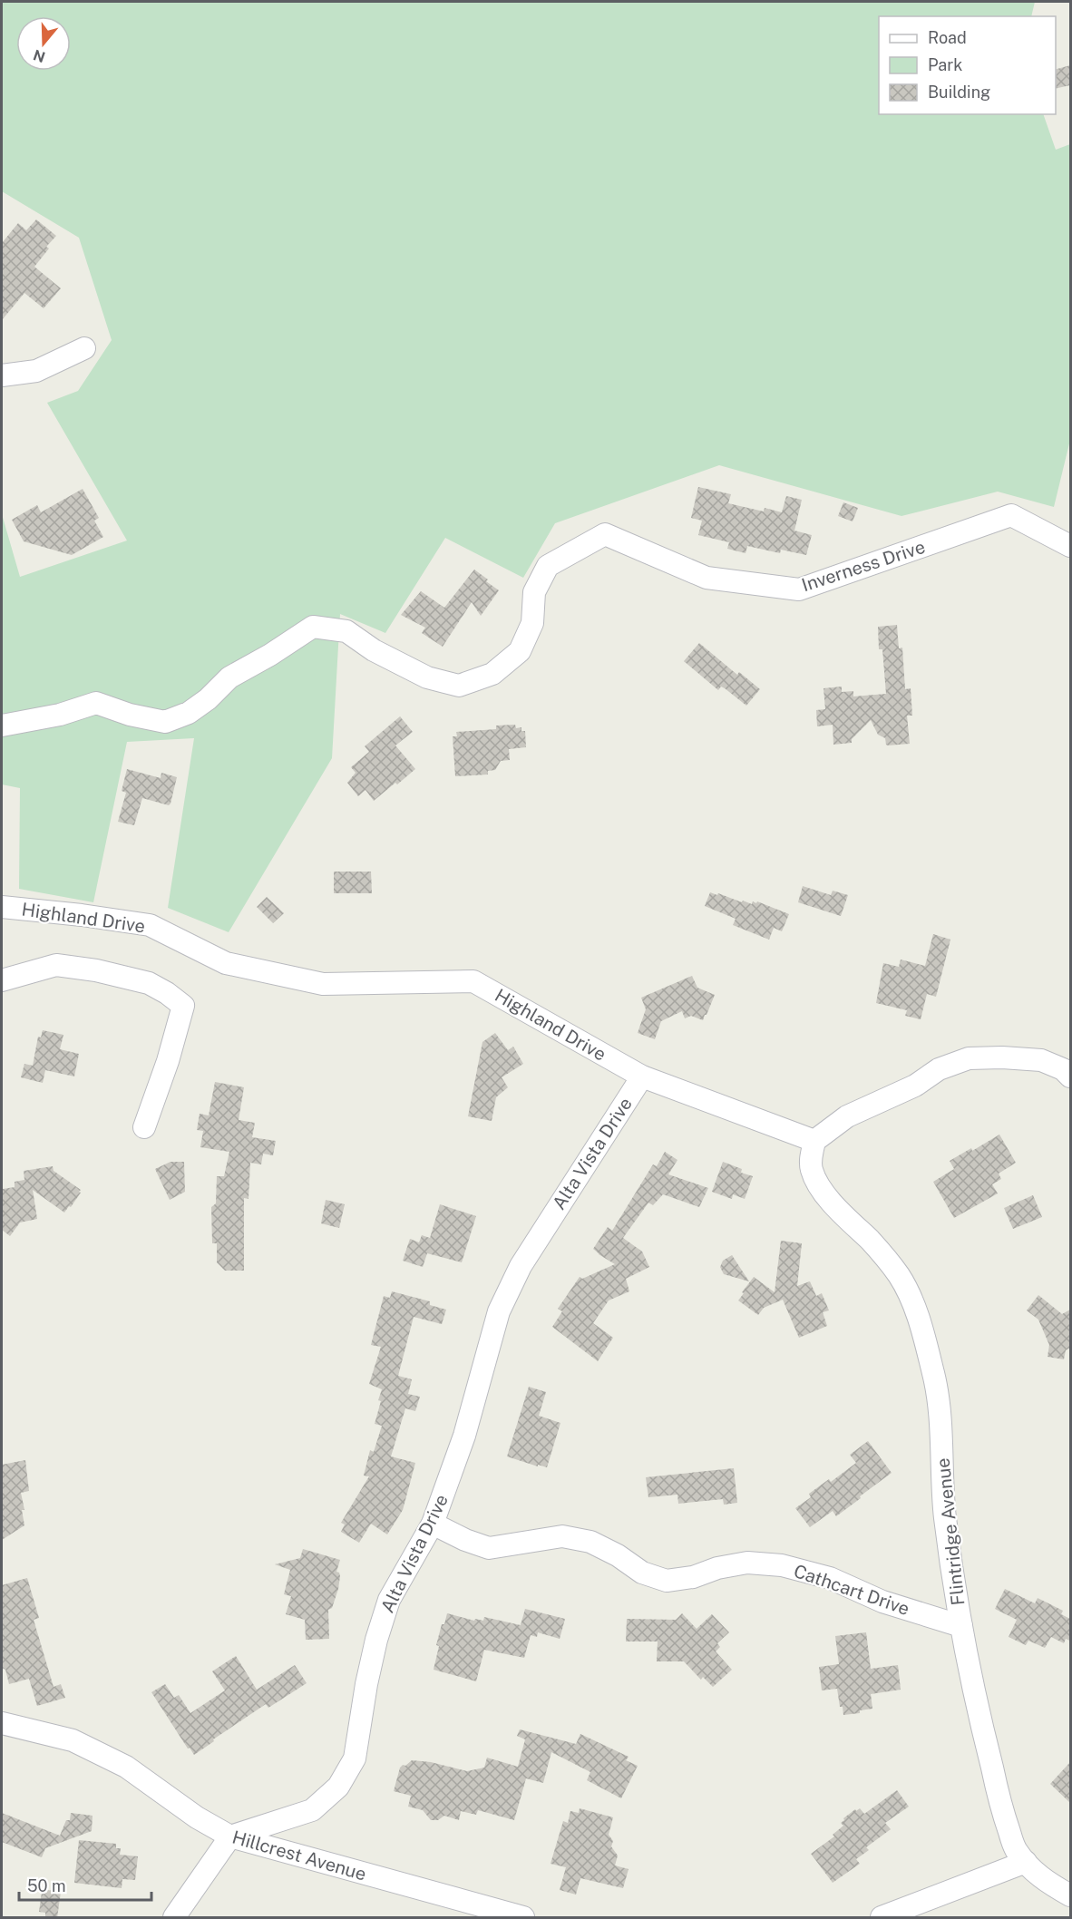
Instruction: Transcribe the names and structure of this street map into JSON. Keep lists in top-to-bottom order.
{
  "streets": {
    "street": [
      "Inverness Drive",
      "Highland Drive",
      "Alta Vista Drive",
      "Flintridge Avenue",
      "Cathcart Drive",
      "Hillcrest Avenue"
    ]
  },
  "crossings": [
    ["Highland Drive", "Alta Vista Drive"],
    ["Highland Drive", "Flintridge Avenue"],
    ["Alta Vista Drive", "Cathcart Drive"],
    ["Alta Vista Drive", "Hillcrest Avenue"],
    ["Flintridge Avenue", "Cathcart Drive"]
  ],
  "legend": ["Road", "Park", "Building"],
  "scale_bar": "50 m",
  "north": "bottom"
}
